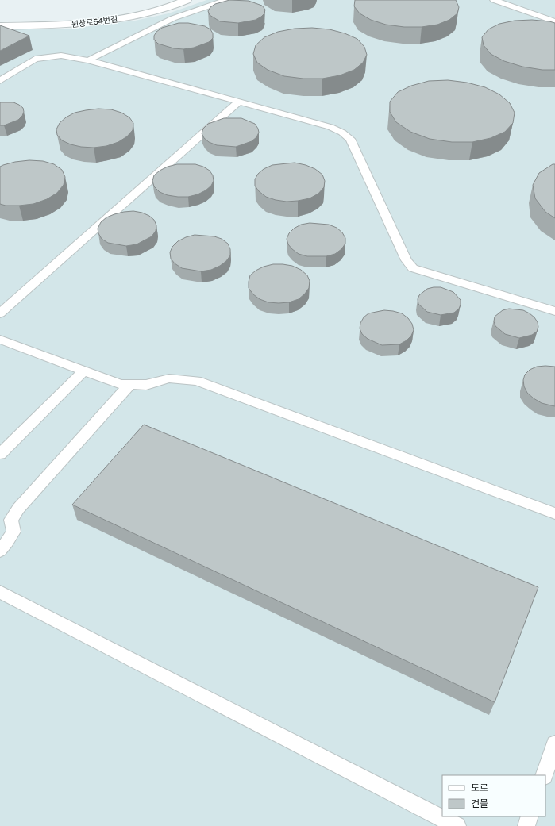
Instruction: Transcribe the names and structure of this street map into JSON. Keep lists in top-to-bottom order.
{
  "streets": {
    "street": ["원창로64번길"]
  },
  "legend": ["도로", "건물"]
}
